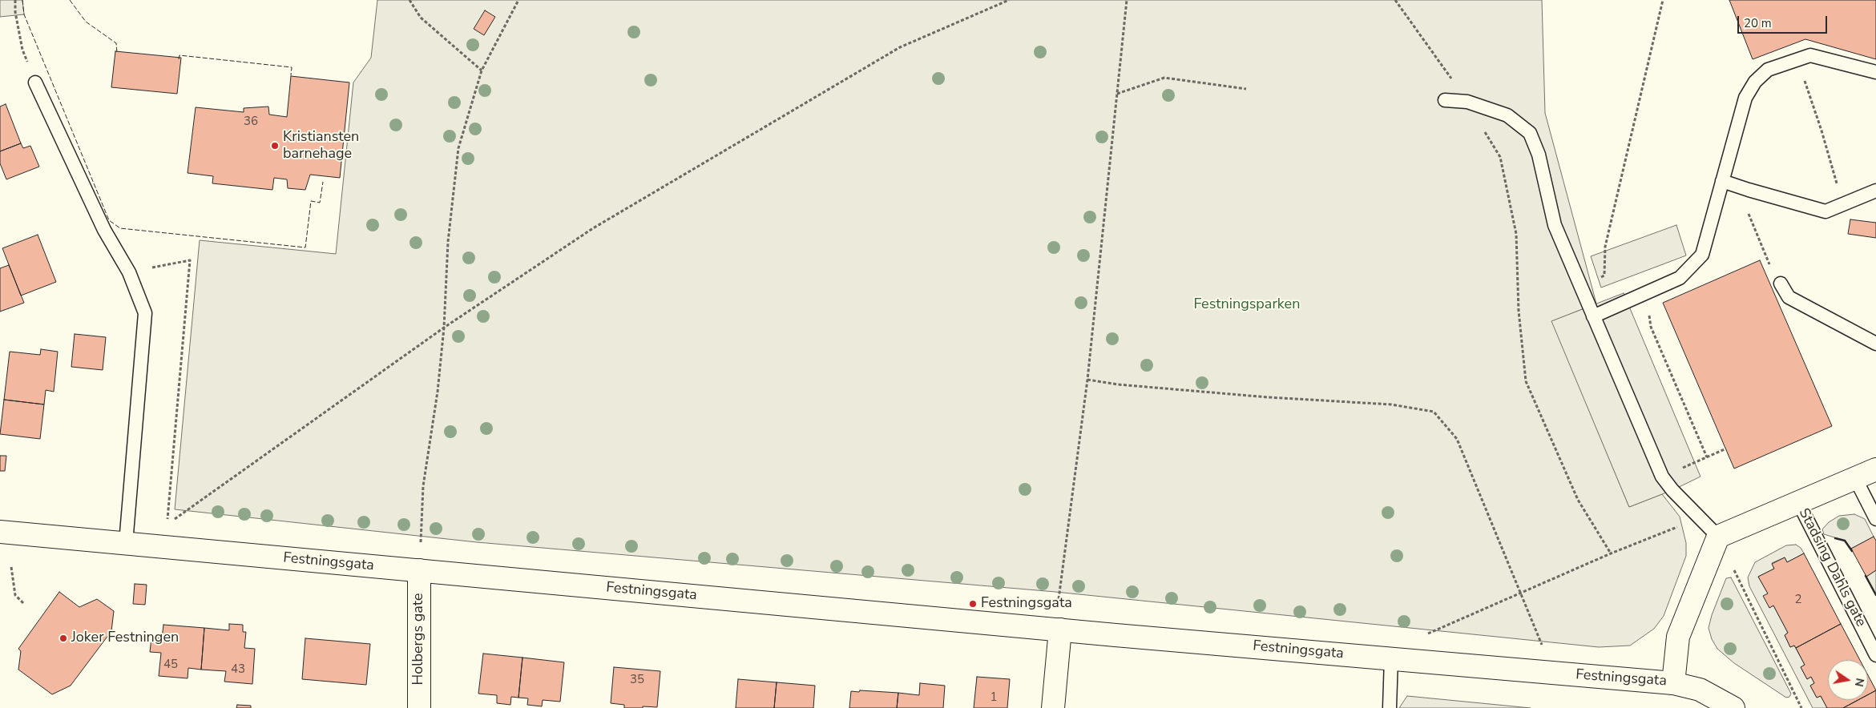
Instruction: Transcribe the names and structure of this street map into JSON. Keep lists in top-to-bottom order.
{
  "streets": {
    "main road": ["Festningsgata", "Holbergs gate"],
    "lane": ["Stadsing Dahls gate"]
  },
  "crossings": [
    ["Festningsgata", "Holbergs gate"]
  ],
  "parks": ["Festningsparken"],
  "places": ["Kristiansten barnehage", "Festningsgata", "Joker Festningen"],
  "house_numbers": [
    "36",
    "2",
    "45",
    "43",
    "35",
    "1"
  ],
  "scale_bar": "20 m",
  "north": "right"
}
